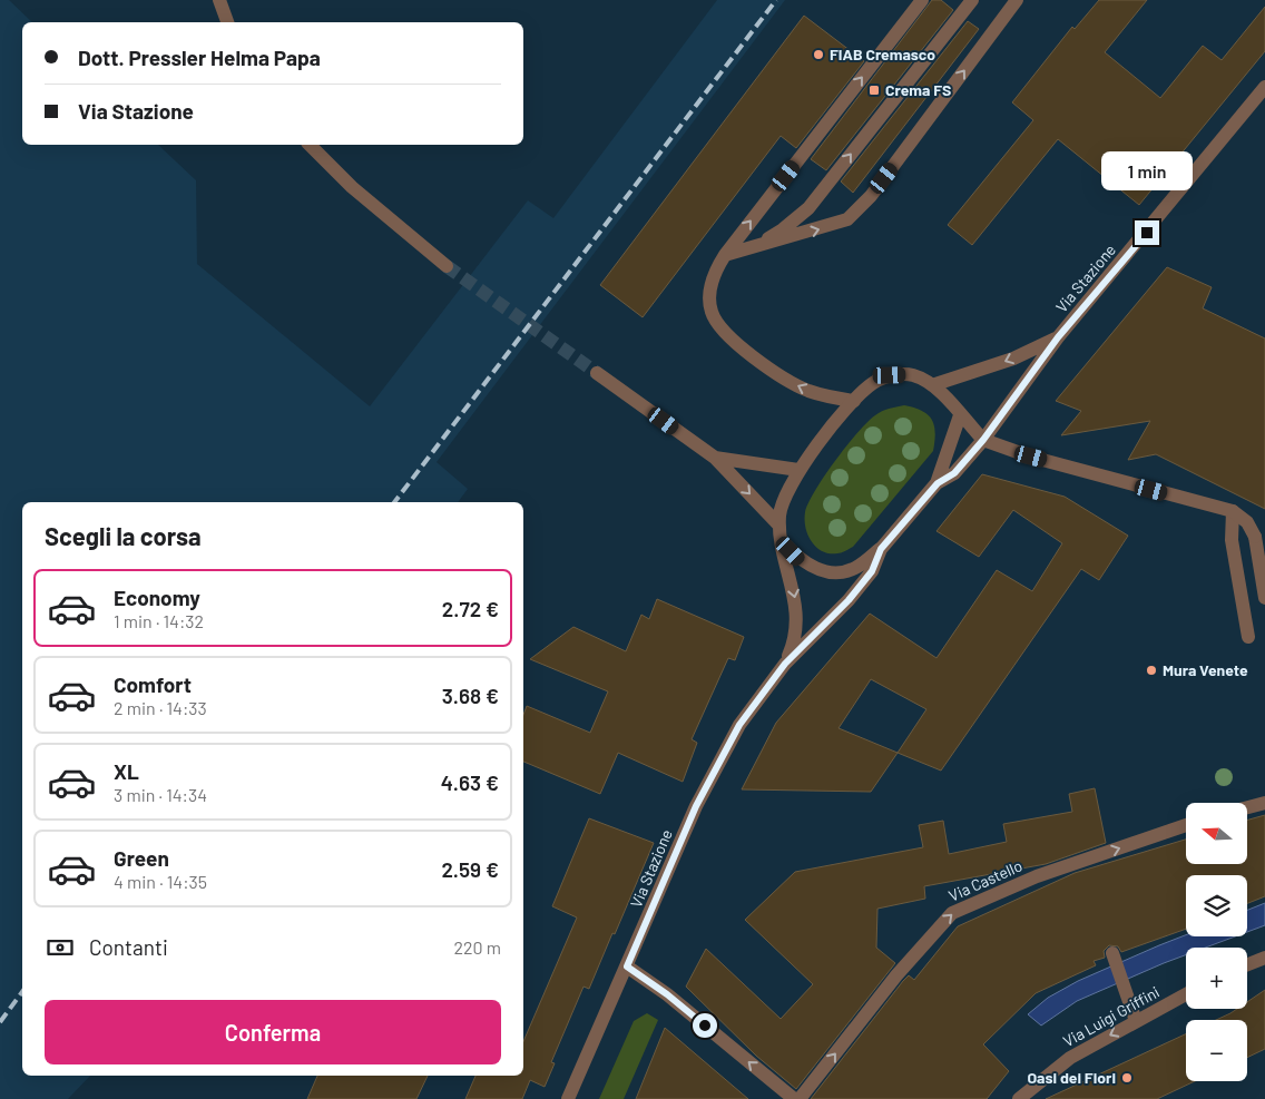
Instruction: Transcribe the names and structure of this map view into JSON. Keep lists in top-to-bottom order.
{
  "streets": {
    "street": ["Via Stazione", "Via Castello", "Via Luigi Griffini"]
  },
  "one_way": ["Via Castello", "Via Luigi Griffini"],
  "places": {
    "other": ["FIAB Cremasco", "Mura Venete", "Oasi dei Fiori"],
    "transit": ["Crema FS"]
  },
  "north": "left",
  "page": {
    "banner": ["Dott. Pressler Helma Papa", "Via Stazione"],
    "bubble": "1 min",
    "heading": "Scegli la corsa",
    "list": [
      {
        "name": "Economy",
        "note": "1 min · 14:32",
        "value": "2.72 €"
      },
      {
        "name": "Comfort",
        "note": "2 min · 14:33",
        "value": "3.68 €"
      },
      {
        "name": "XL",
        "note": "3 min · 14:34",
        "value": "4.63 €"
      },
      {
        "name": "Green",
        "note": "4 min · 14:35",
        "value": "2.59 €"
      }
    ],
    "map_buttons": ["+", "−"],
    "pay": ["Contanti", "220 m"],
    "buttons": "Conferma"
  }
}
